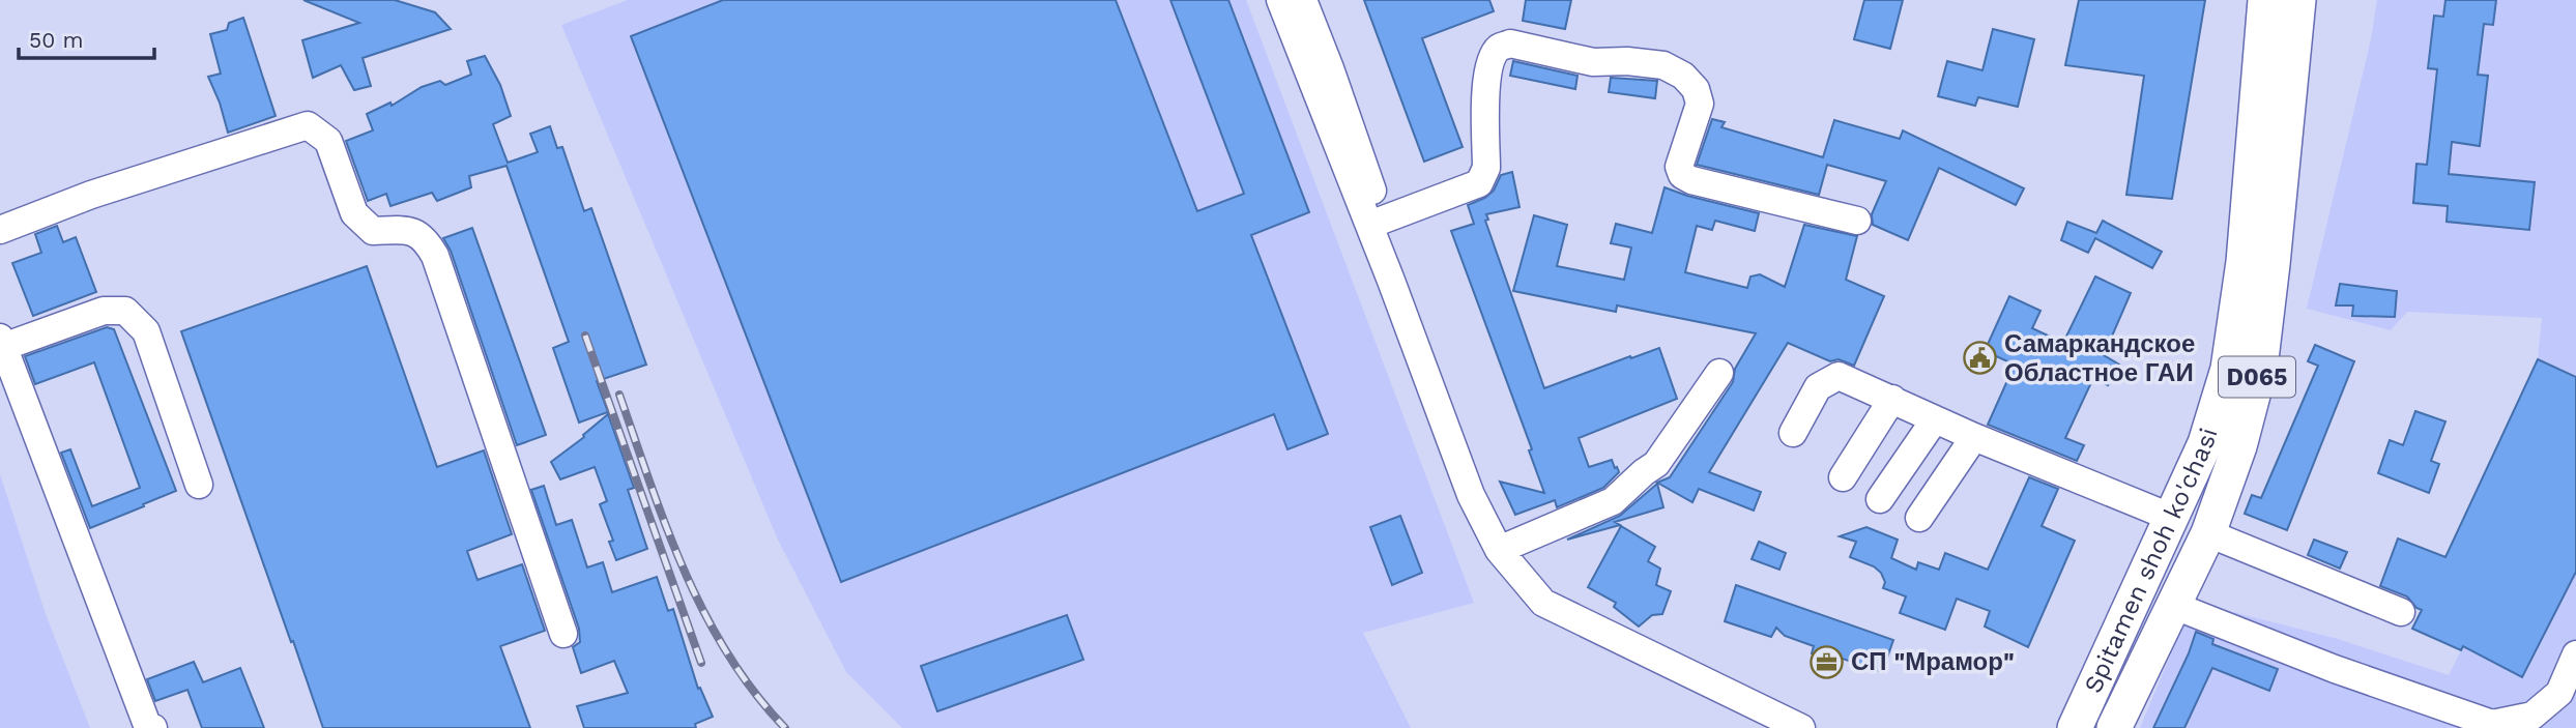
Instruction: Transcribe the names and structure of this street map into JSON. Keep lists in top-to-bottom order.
{
  "streets": {
    "main road": ["D065", "Spitamen shoh ko'chasi"]
  },
  "places": {
    "public building": ["Самаркандское Областное ГАИ"],
    "office": ["СП \"Мрамор\""]
  },
  "scale_bar": "50 m"
}
